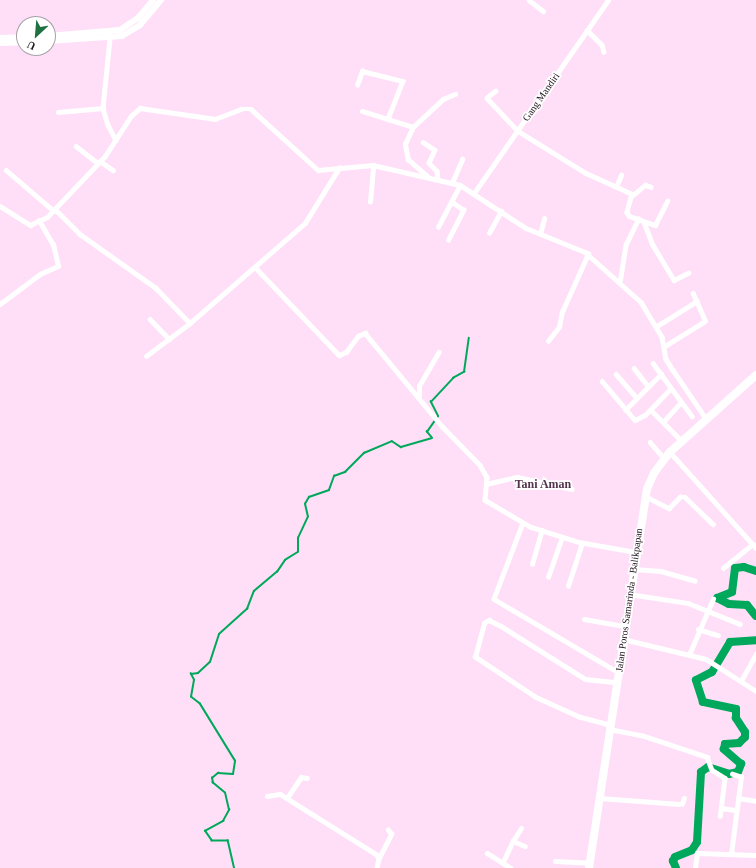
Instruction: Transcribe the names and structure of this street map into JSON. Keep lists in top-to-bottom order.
{
  "streets": {
    "highway": ["Jalan Poros Samarinda - Balikpapan"],
    "street": ["Gang Mandiri"]
  },
  "districts": ["Tani Aman"],
  "north": "bottom left"
}
